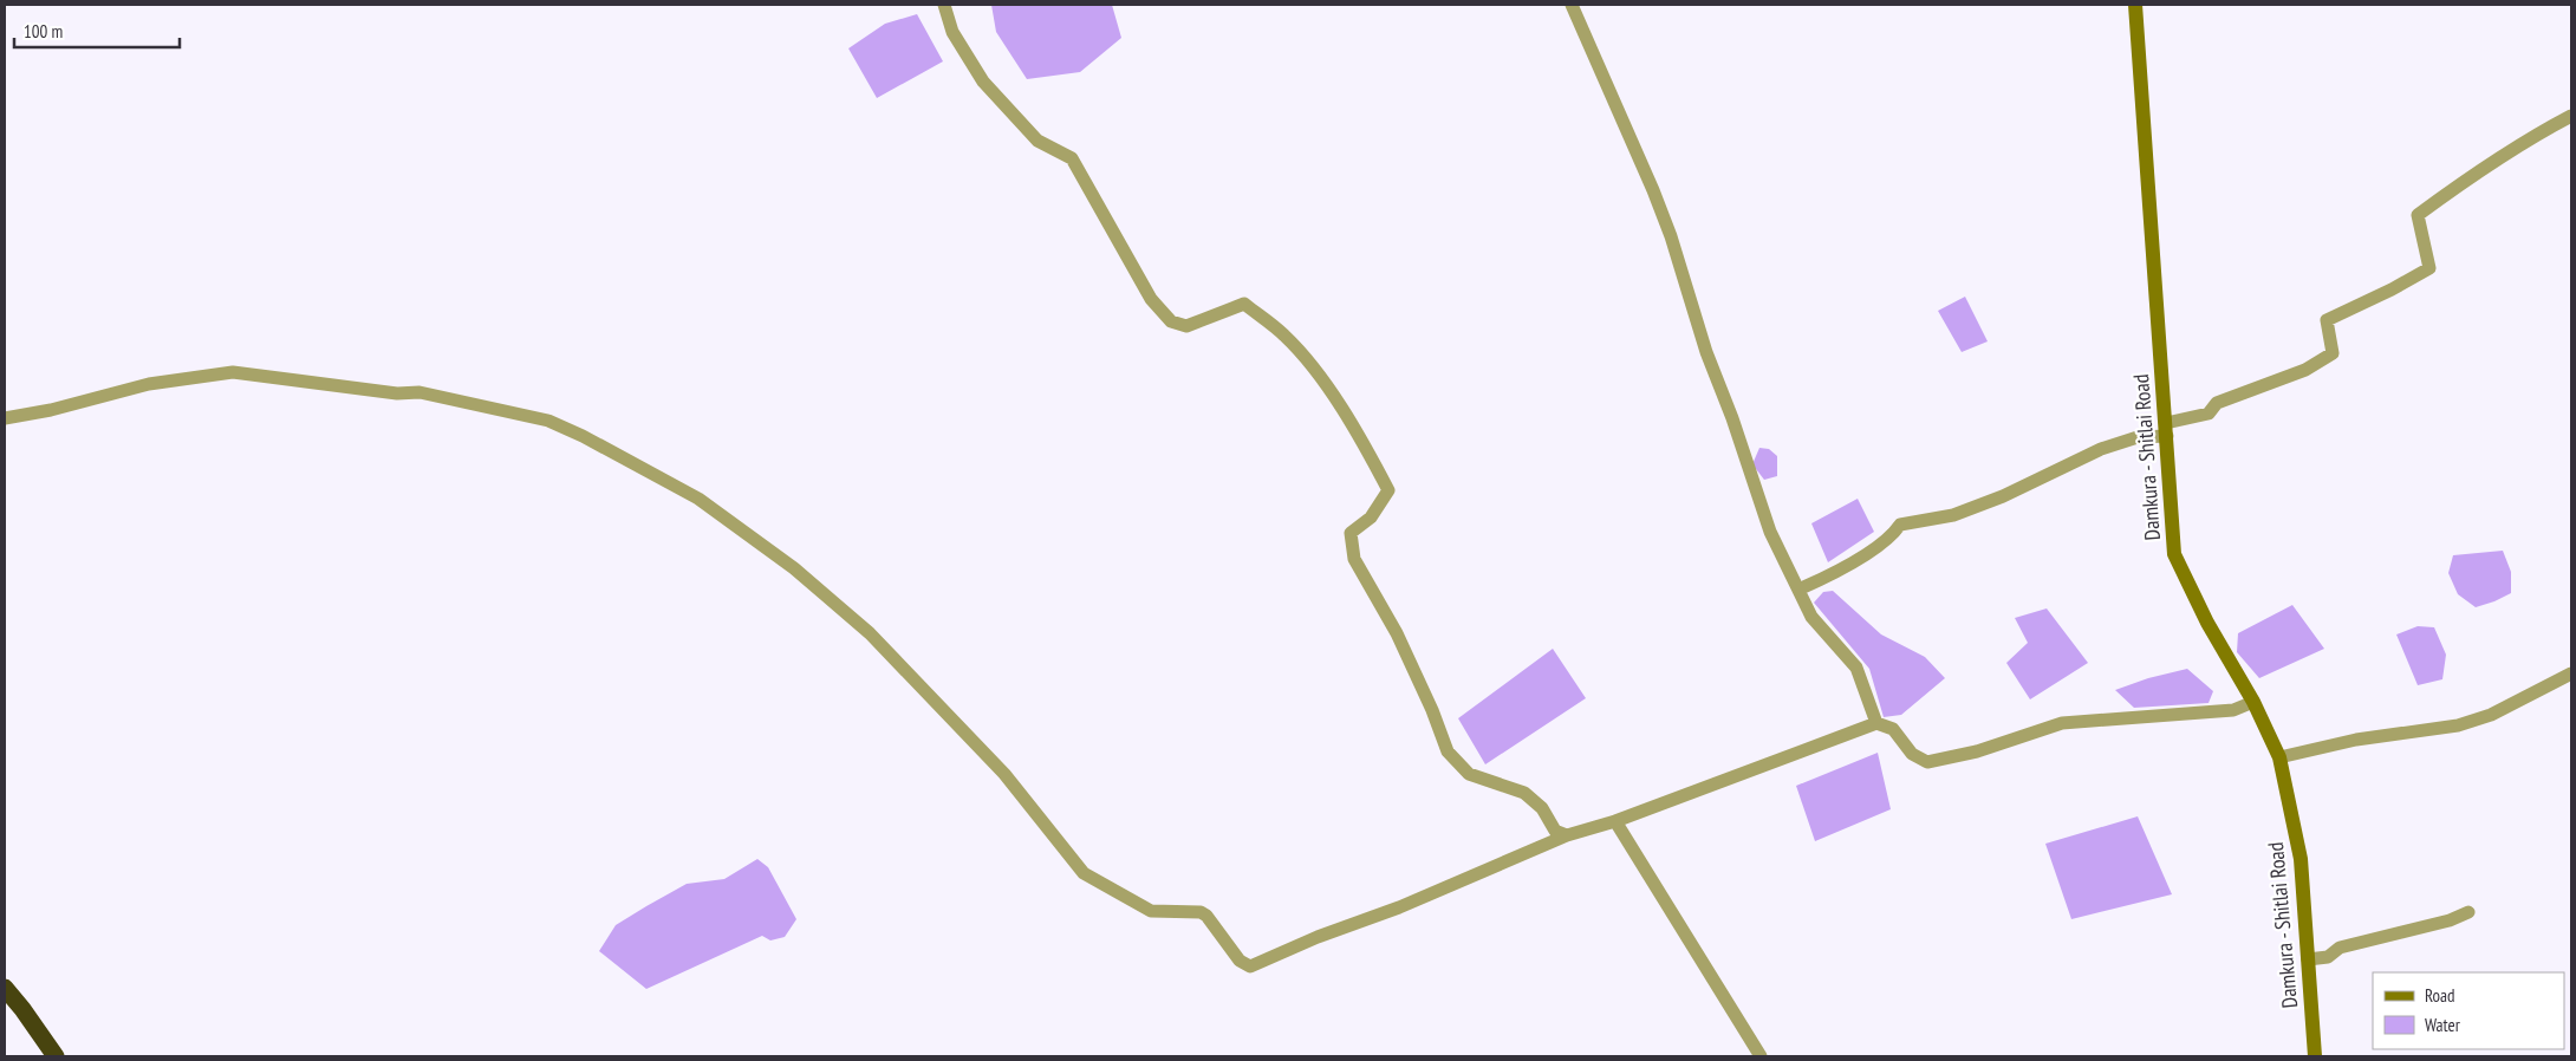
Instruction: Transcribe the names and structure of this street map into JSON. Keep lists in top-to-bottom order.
{
  "streets": {
    "street": ["Damkura - Shitlai Road"]
  },
  "legend": ["Road", "Water"],
  "scale_bar": "100 m"
}
